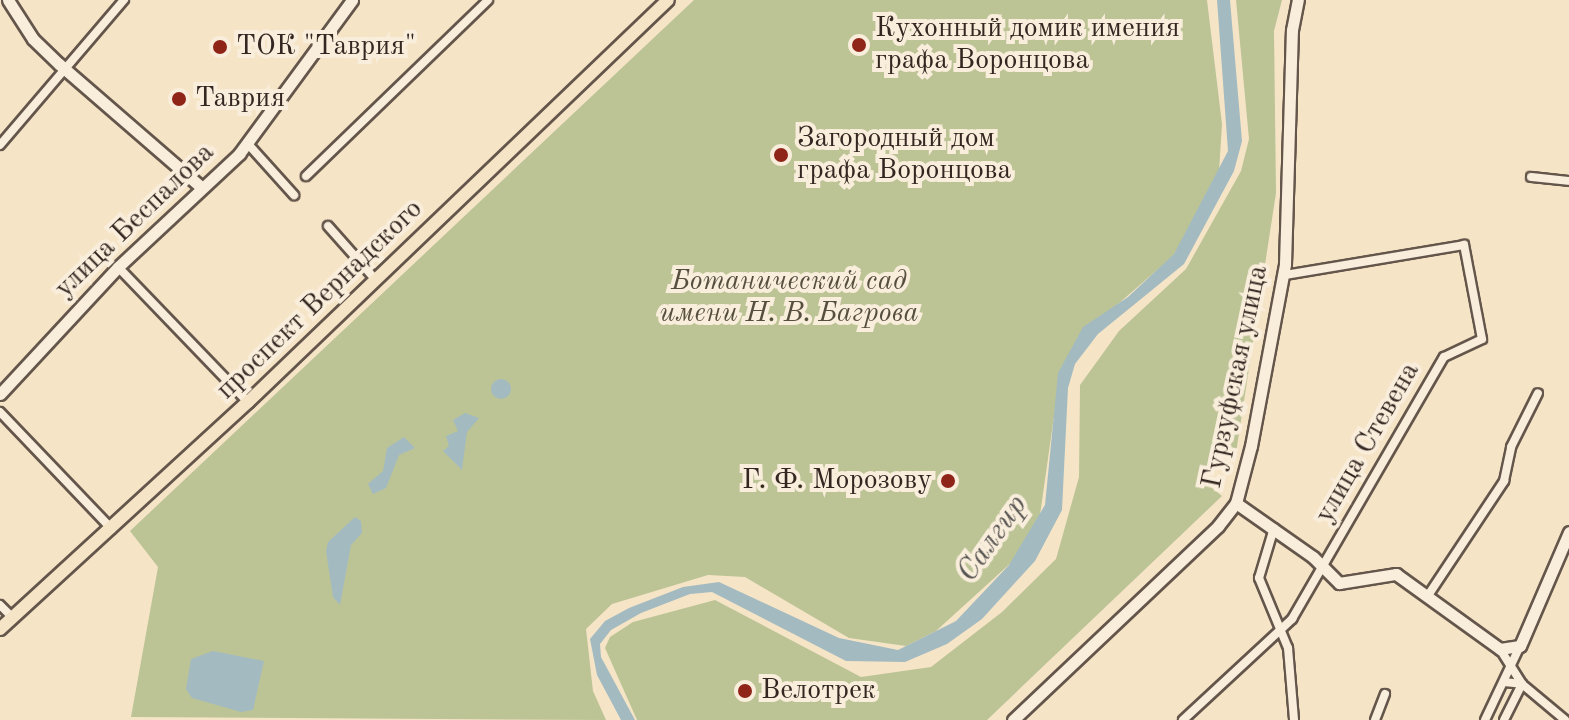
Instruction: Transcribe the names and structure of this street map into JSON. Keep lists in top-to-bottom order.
{
  "streets": {
    "main road": ["улица Беспалова", "проспект Вернадского", "Гурзуфская улица"],
    "street": ["улица Стевена"]
  },
  "crossings": [
    ["Гурзуфская улица", "улица Стевена"]
  ],
  "water": ["Салгир"],
  "parks": ["Ботанический сад имени Н. В. Багрова"],
  "places": [
    "Кухонный домик имения графа Воронцова",
    "ТОК \"Таврия\"",
    "Таврия",
    "Загородный дом графа Воронцова",
    "Г. Ф. Морозову",
    "Велотрек"
  ]
}
